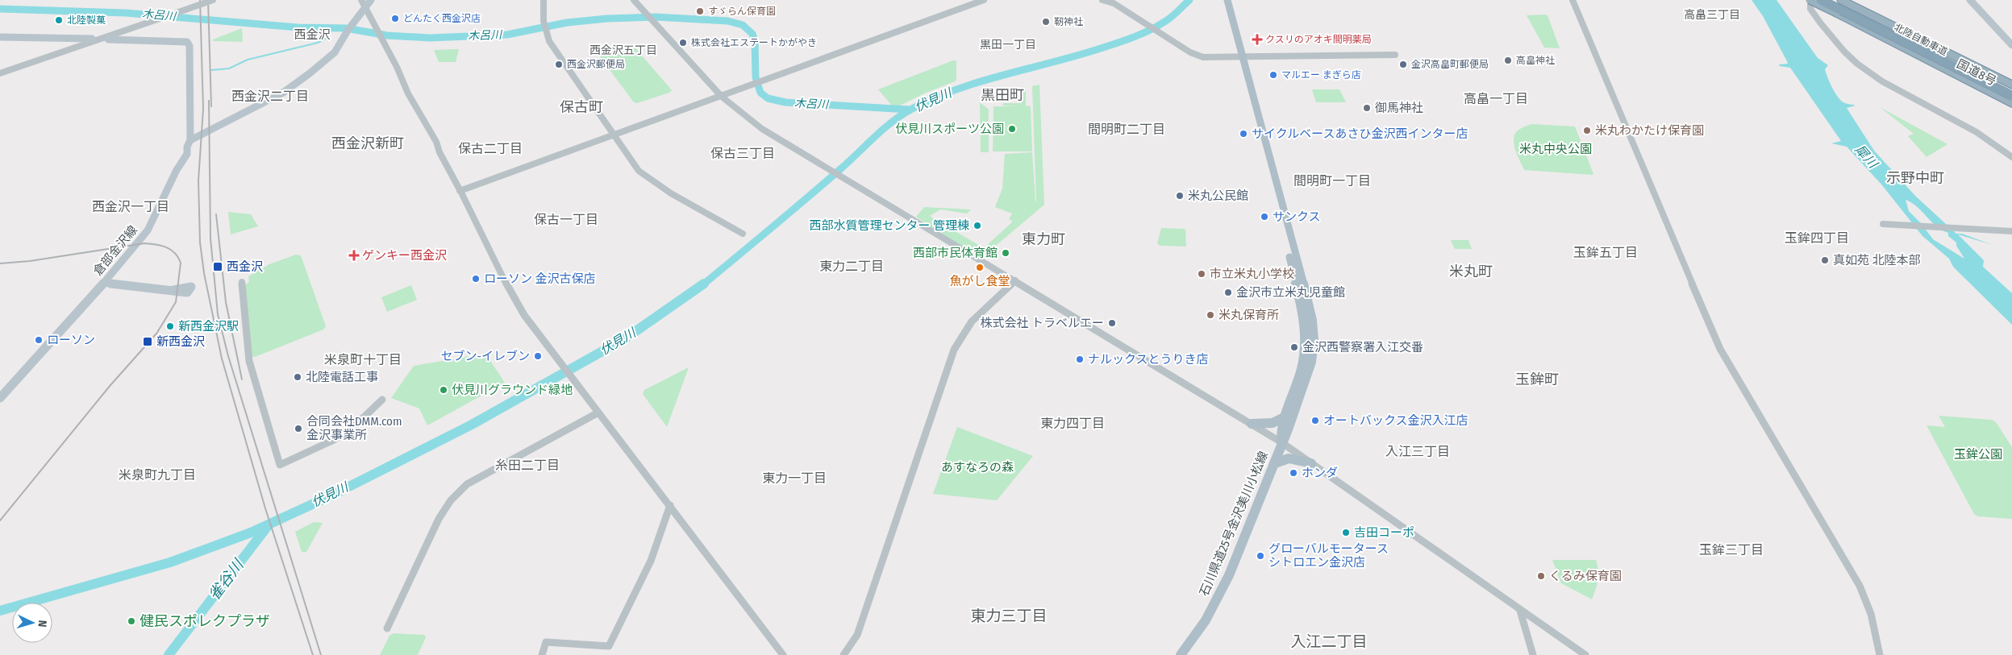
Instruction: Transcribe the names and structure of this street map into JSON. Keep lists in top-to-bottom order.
{
  "streets": {
    "highway": ["北陸自動車道", "国道8号"],
    "main road": ["倉部金沢線", "石川県道25号金沢美川小松線"]
  },
  "districts": [
    "高畠三丁目",
    "西金沢",
    "黒田一丁目",
    "西金沢五丁目",
    "黒田町",
    "西金沢二丁目",
    "高畠一丁目",
    "保古町",
    "間明町二丁目",
    "西金沢新町",
    "保古二丁目",
    "保古三丁目",
    "示野中町",
    "間明町一丁目",
    "西金沢一丁目",
    "保古一丁目",
    "玉鉾四丁目",
    "東力町",
    "玉鉾五丁目",
    "東力二丁目",
    "米丸町",
    "米泉町十丁目",
    "玉鉾町",
    "東力四丁目",
    "入江三丁目",
    "糸田二丁目",
    "米泉町九丁目",
    "東力一丁目",
    "玉鉾三丁目",
    "東力三丁目",
    "入江二丁目"
  ],
  "water": [
    "木呂川",
    "伏見川",
    "犀川",
    "雀谷川"
  ],
  "parks": ["米丸中央公園", "玉鉾公園", "あすなろの森"],
  "places": {
    "other": [
      "すゞらん保育園",
      "どんたく西金沢店",
      "北陸製菓",
      "靭神社",
      "株式会社エステートかがやき",
      "高畠神社",
      "西金沢郵便局",
      "金沢高畠町郵便局",
      "マルエー まぎら店",
      "御馬神社",
      "伏見川スポーツ公園",
      "米丸わかたけ保育園",
      "サイクルベースあさひ金沢西インター店",
      "米丸公民館",
      "サンクス",
      "西部水質管理センター 管理棟",
      "西部市民体育館",
      "真如苑 北陸本部",
      "魚がし食堂",
      "市立米丸小学校",
      "ローソン 金沢古保店",
      "金沢市立米丸児童館",
      "米丸保育所",
      "株式会社 トラベルエー",
      "新西金沢駅",
      "ローソン",
      "金沢西警察署入江交番",
      "セブン-イレブン",
      "ナルックスとうりき店",
      "北陸電話工事",
      "伏見川グラウンド緑地",
      "オートバックス金沢入江店",
      "合同会社DMM.com 金沢事業所",
      "ホンダ",
      "吉田コーポ",
      "グローバルモータース シトロエン金沢店",
      "くるみ保育園",
      "健民スポレクプラザ"
    ],
    "health": ["クスリのアオキ間明薬局", "ゲンキー西金沢"],
    "transit": ["西金沢", "新西金沢"]
  },
  "north": "right"
}
